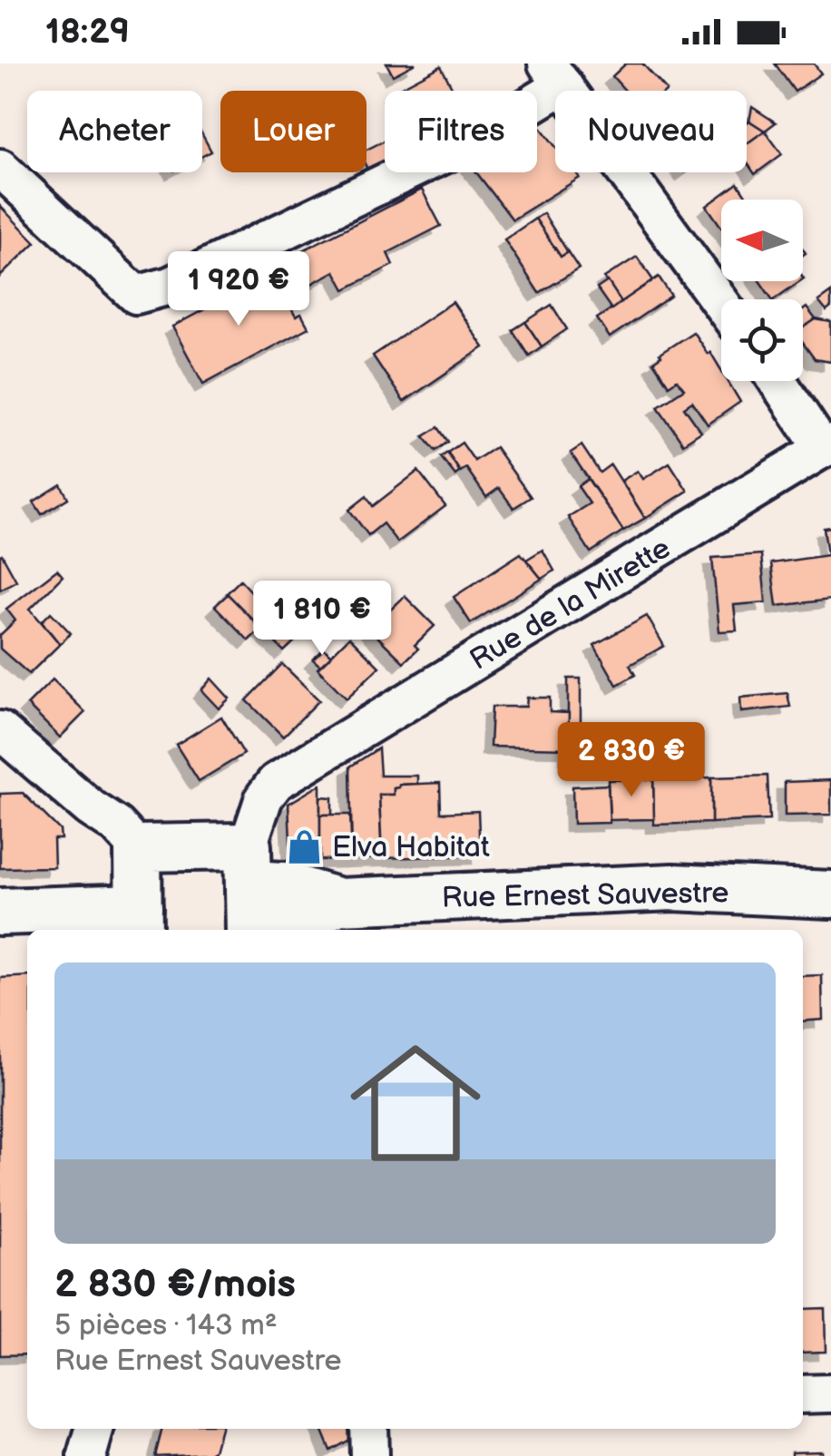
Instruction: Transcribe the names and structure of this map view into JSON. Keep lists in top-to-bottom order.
{
  "streets": {
    "main road": ["Rue Ernest Sauvestre"],
    "street": ["Rue de la Mirette"]
  },
  "crossings": [
    ["Rue de la Mirette", "Rue Ernest Sauvestre"]
  ],
  "places": {
    "shop": ["Elva Habitat"]
  },
  "north": "left",
  "page": {
    "status": "18:29",
    "chip": [
      "Acheter",
      "Louer",
      "Filtres",
      "Nouveau"
    ],
    "price": ["1 920 €", "1 810 €", "2 830 €"],
    "list": [
      {
        "name": "2 830 €/mois",
        "note": "5 pièces · 143 m² · Rue Ernest Sauvestre"
      }
    ]
  }
}
